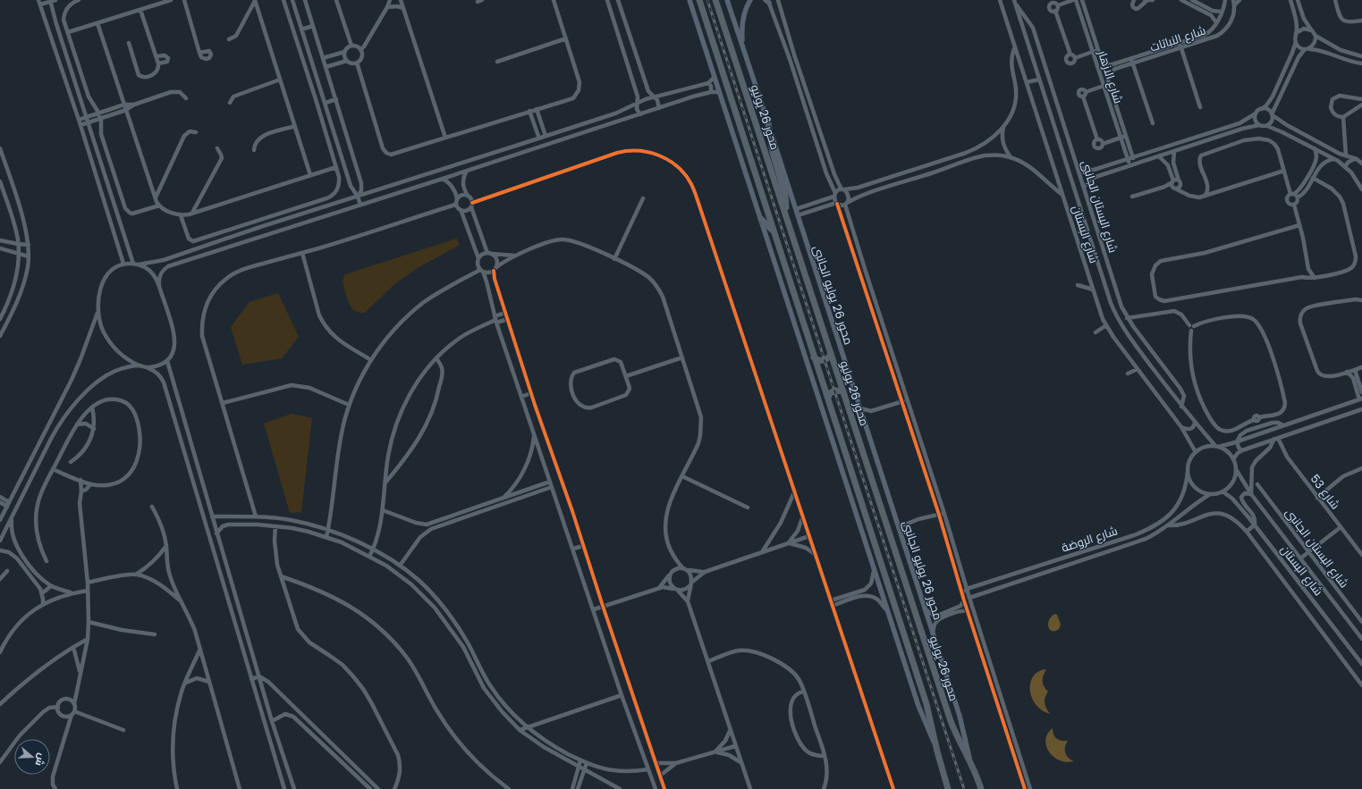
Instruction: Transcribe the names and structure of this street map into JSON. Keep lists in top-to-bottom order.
{
  "streets": {
    "highway": ["محور 26 يوليو"],
    "main road": ["محور 26 يوليو الجانبى"],
    "street": [
      "شارع النباتات",
      "شارع الازهار",
      "شارع البستان الجانبى",
      "شارع البستان",
      "شارع 53",
      "شارع الروضة"
    ]
  },
  "crossings": [
    ["شارع النباتات", "شارع الازهار"],
    ["محور 26 يوليو", "محور 26 يوليو الجانبى"],
    ["شارع البستان الجانبى", "شارع البستان"],
    ["شارع البستان", "شارع الروضة"]
  ],
  "north": "right"
}
